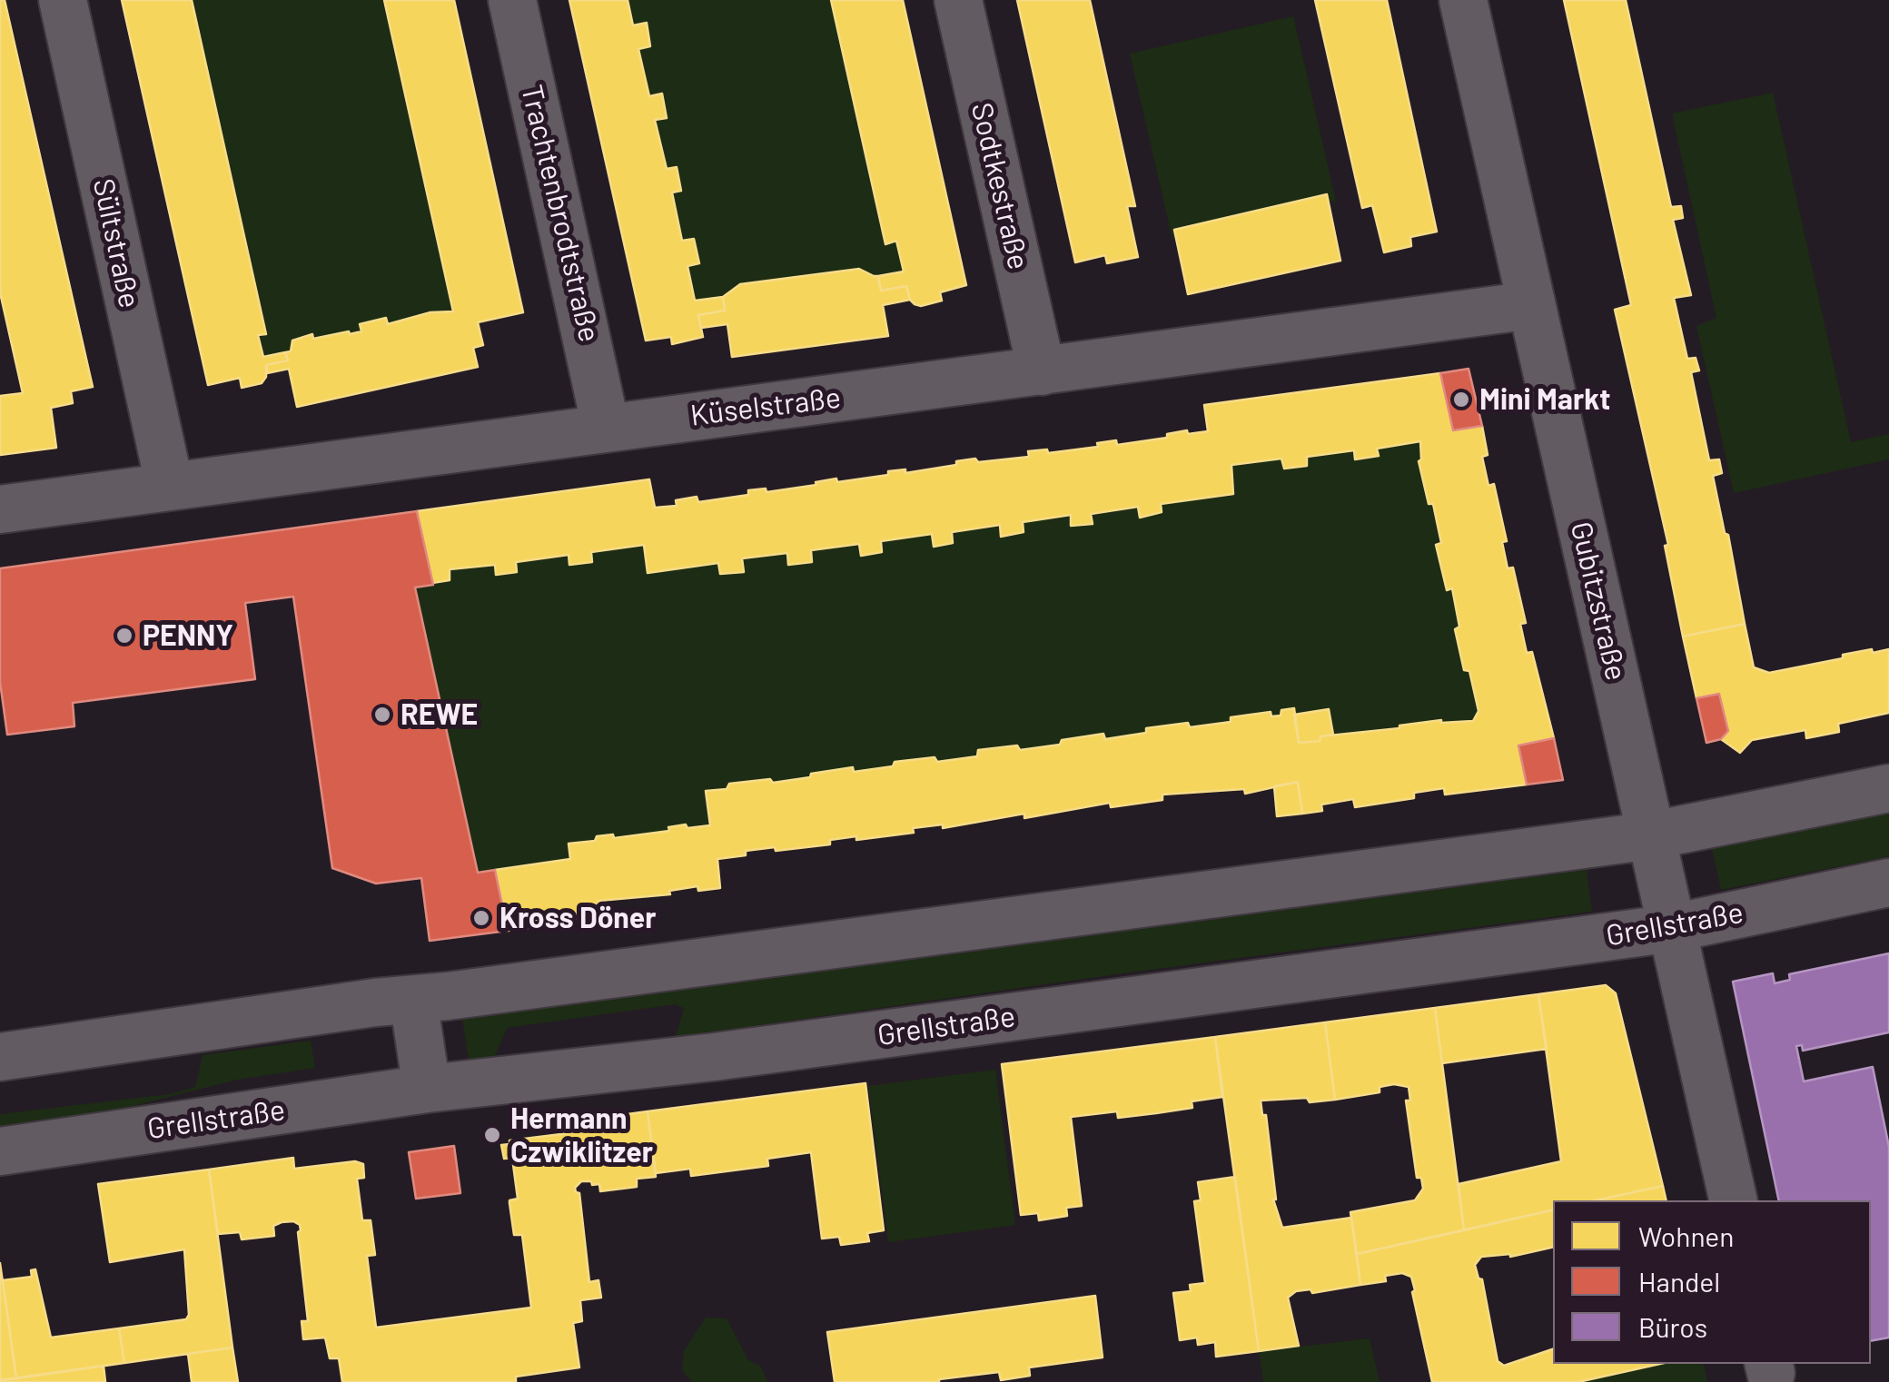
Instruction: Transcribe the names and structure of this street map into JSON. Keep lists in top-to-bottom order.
{
  "streets": {
    "street": [
      "Sodtkestraße",
      "Trachtenbrodtstraße",
      "Sültstraße",
      "Küselstraße",
      "Gubitzstraße",
      "Grellstraße"
    ]
  },
  "crossings": [
    ["Sodtkestraße", "Küselstraße"],
    ["Trachtenbrodtstraße", "Küselstraße"],
    ["Sültstraße", "Küselstraße"],
    ["Küselstraße", "Gubitzstraße"],
    ["Gubitzstraße", "Grellstraße"]
  ],
  "places": [
    "Mini Markt",
    "PENNY",
    "REWE",
    "Kross Döner",
    "Hermann Czwiklitzer"
  ],
  "legend": ["Wohnen", "Handel", "Büros"]
}
